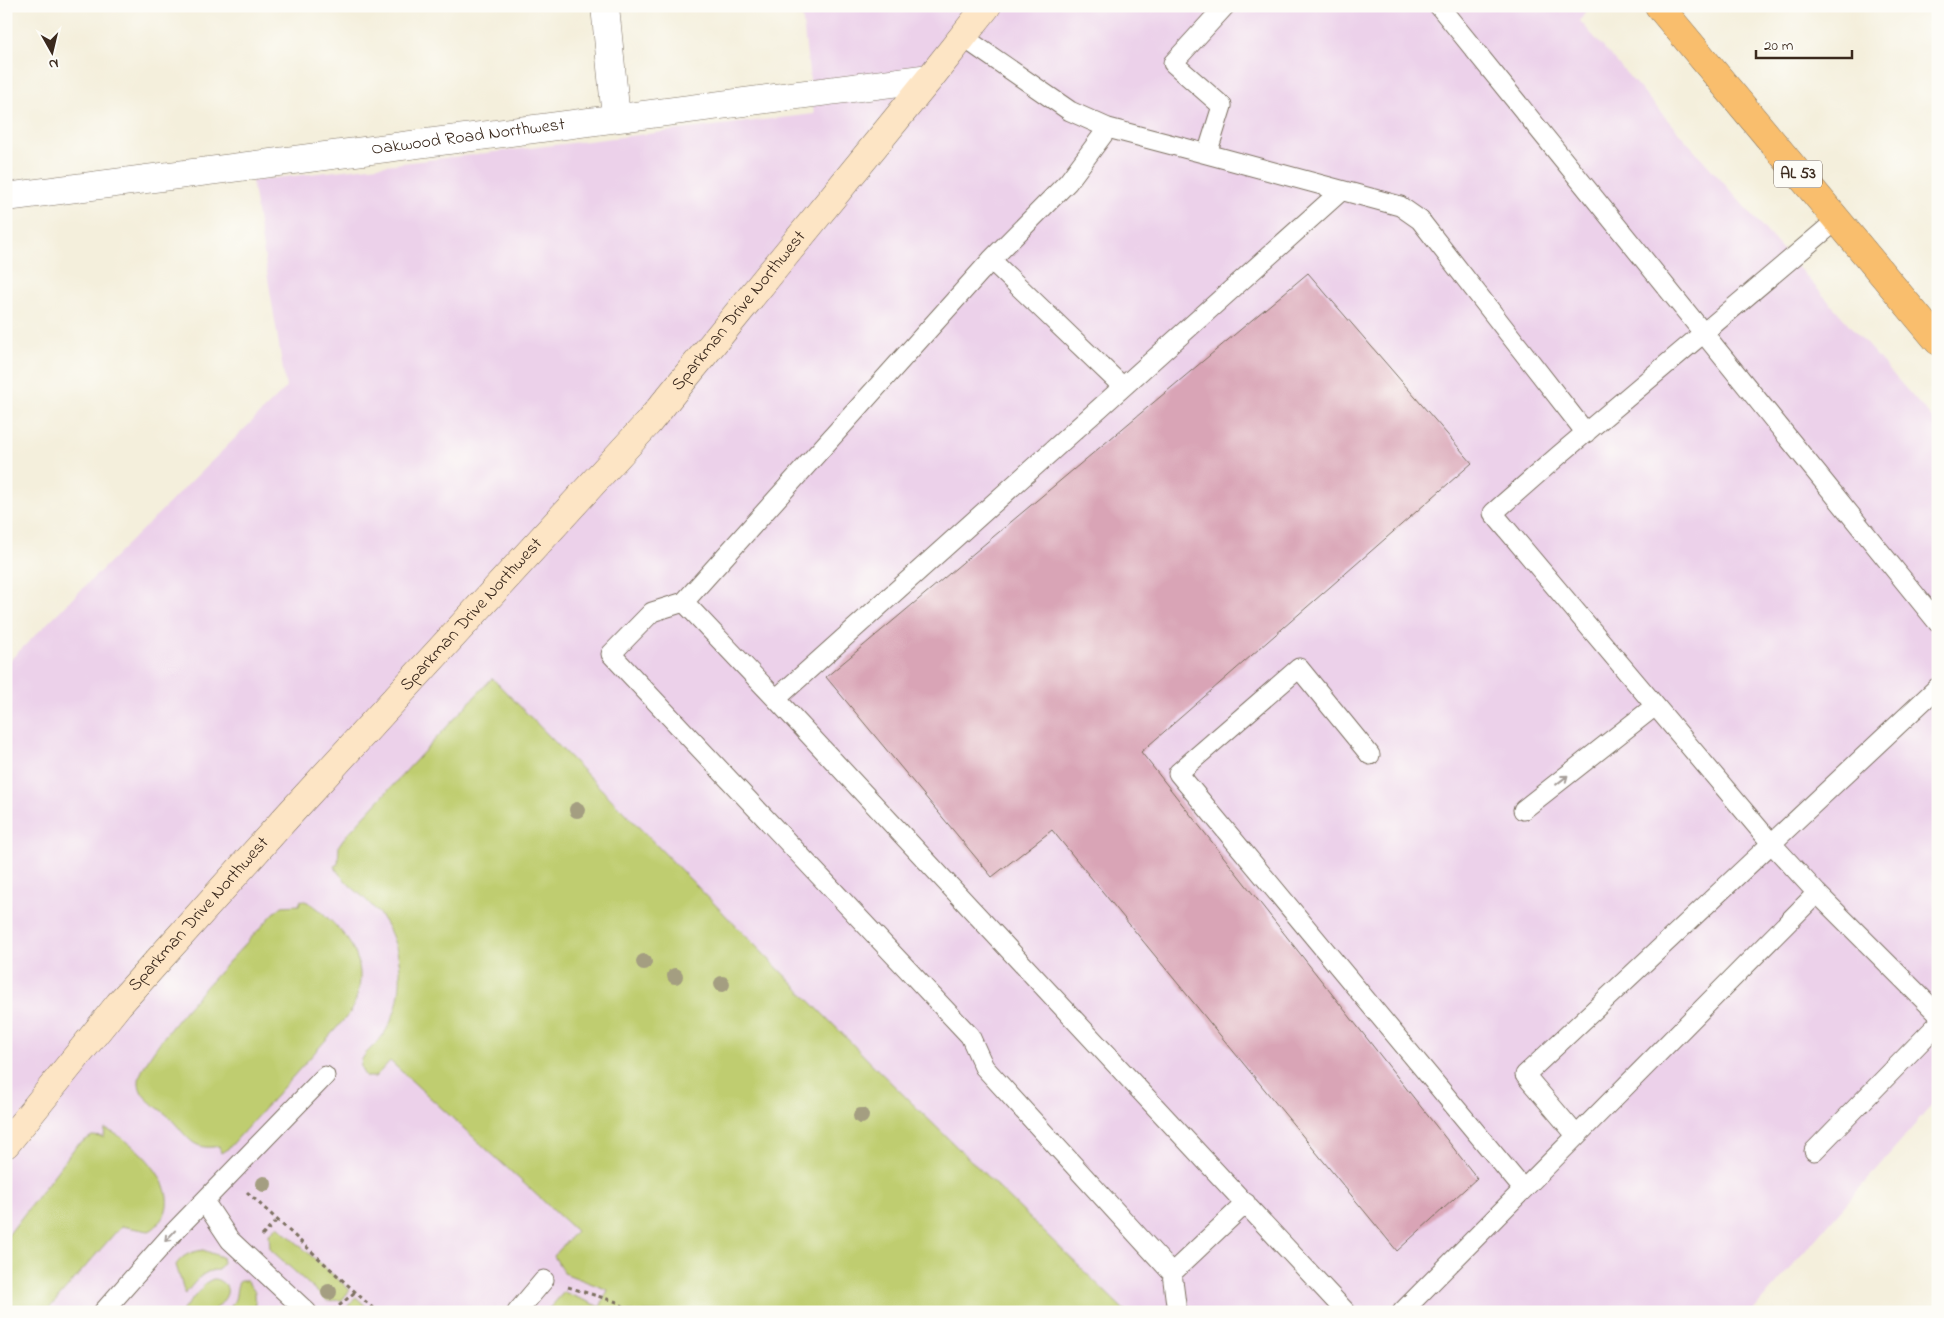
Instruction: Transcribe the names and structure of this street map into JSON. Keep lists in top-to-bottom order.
{
  "streets": {
    "main road": ["AL 53", "Sparkman Drive Northwest"],
    "street": ["Oakwood Road Northwest"]
  },
  "crossings": [
    ["Oakwood Road Northwest", "Sparkman Drive Northwest"]
  ],
  "scale_bar": "20 m",
  "north": "bottom"
}
